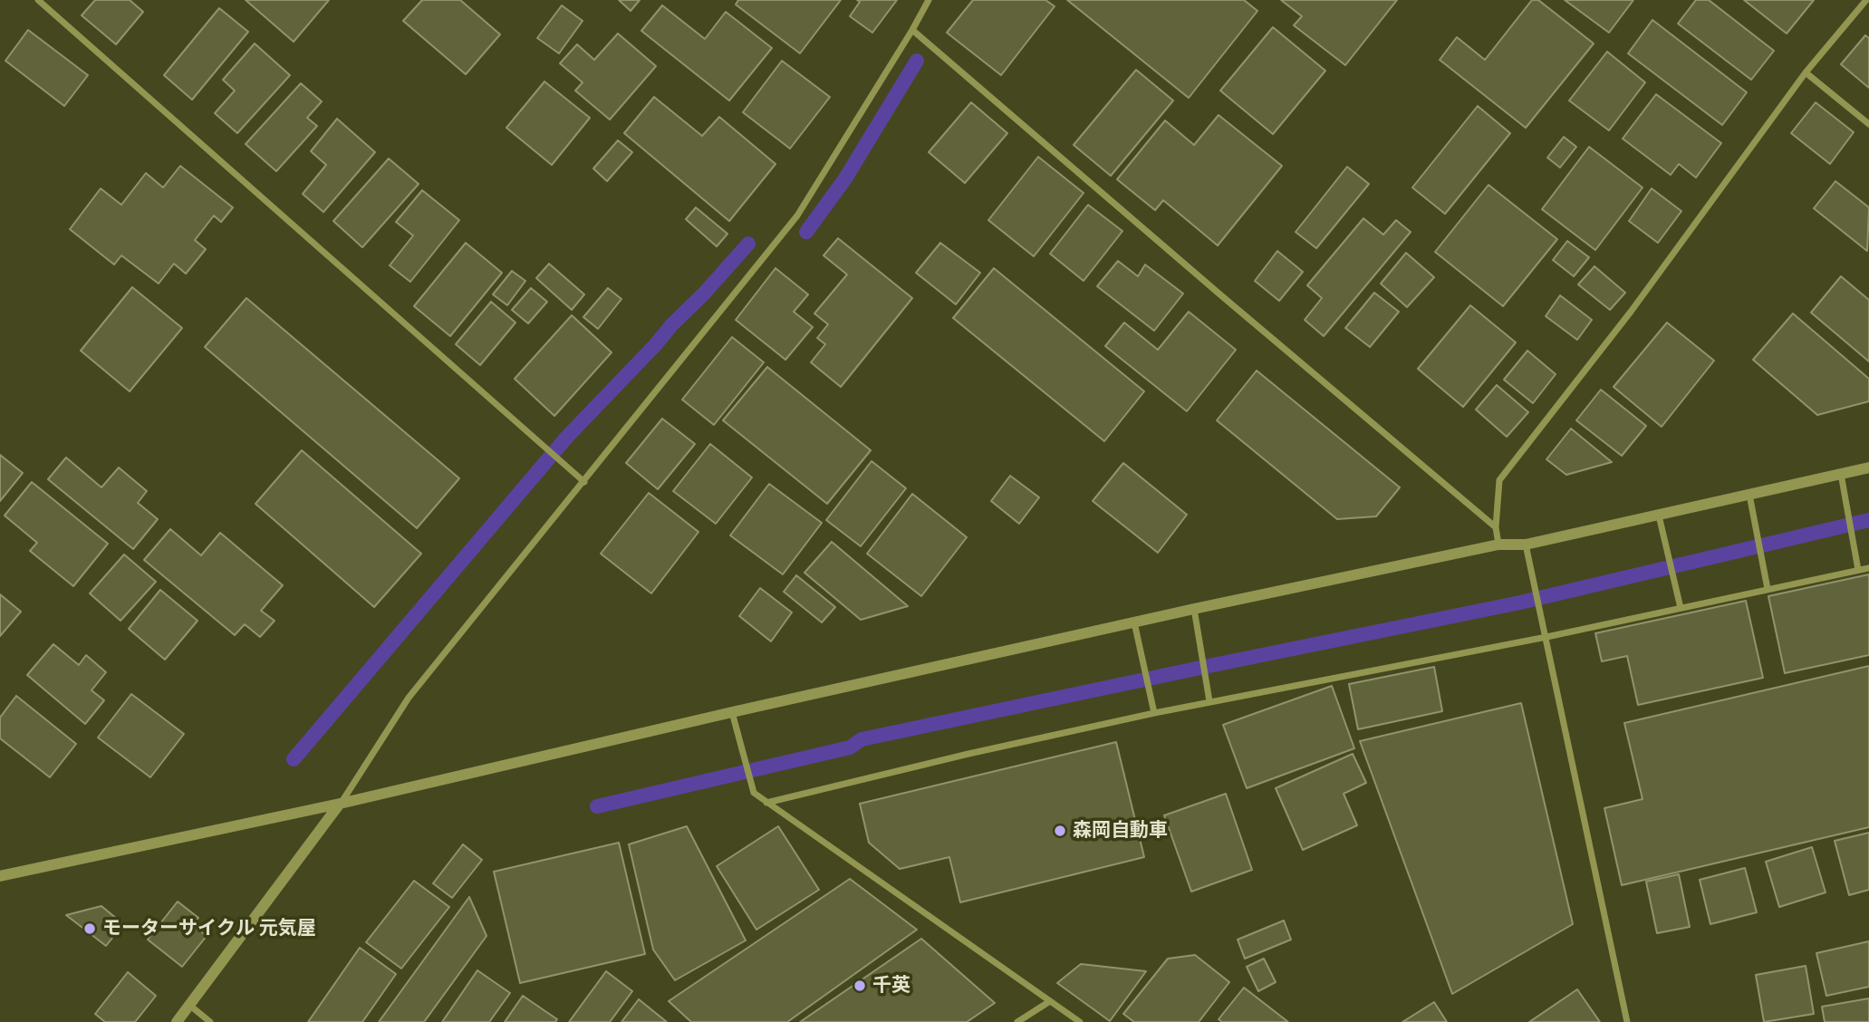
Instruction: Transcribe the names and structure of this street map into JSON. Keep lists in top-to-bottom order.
{
  "places": ["森岡自動車", "モーターサイクル 元気屋", "千英"]
}
